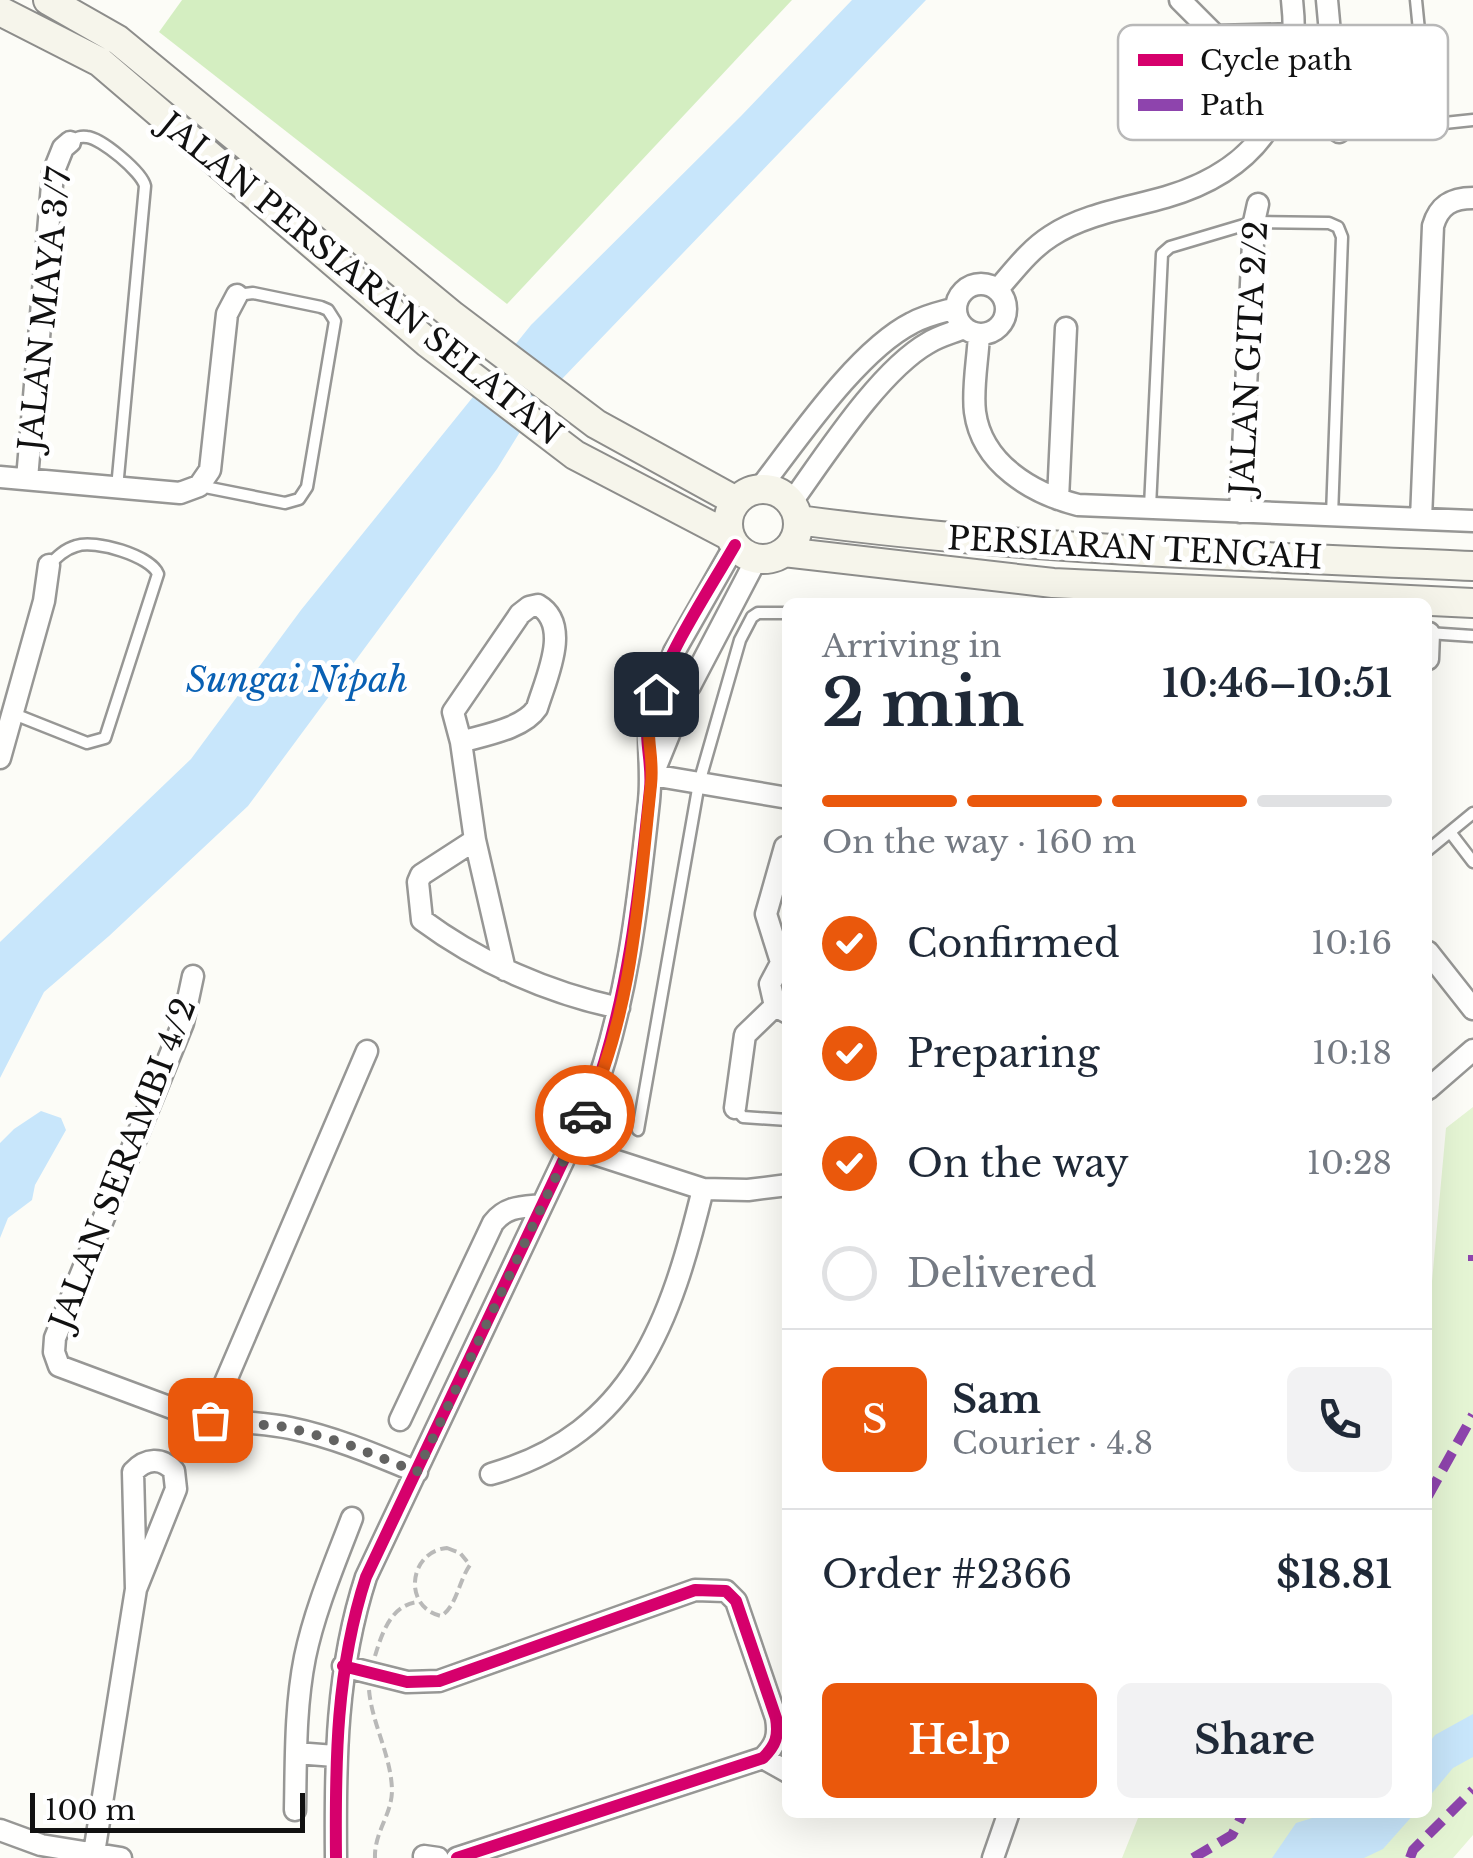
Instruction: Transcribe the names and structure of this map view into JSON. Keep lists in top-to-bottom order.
{
  "streets": {
    "street": [
      "JALAN PERSIARAN SELATAN",
      "JALAN MAYA 3/7",
      "JALAN GITA 2/2",
      "PERSIARAN TENGAH",
      "JALAN SERAMBI 4/2"
    ]
  },
  "crossings": [
    ["JALAN PERSIARAN SELATAN", "PERSIARAN TENGAH"]
  ],
  "water": ["Sungai Nipah"],
  "legend": ["Cycle path", "Path"],
  "scale_bar": "100 m",
  "page": {
    "heading": ["2 min", "Arriving in", "10:46–10:51"],
    "panel": [
      "Sam",
      "Courier · 4.8",
      "Order #2366",
      "$18.81"
    ],
    "bar": "On the way · 160 m",
    "list": [
      ["Confirmed", "10:16"],
      ["Preparing", "10:18"],
      ["On the way", "10:28"],
      "Delivered"
    ],
    "round": "S",
    "buttons": ["Help", "Share"],
    "scale": "100 m"
  }
}
